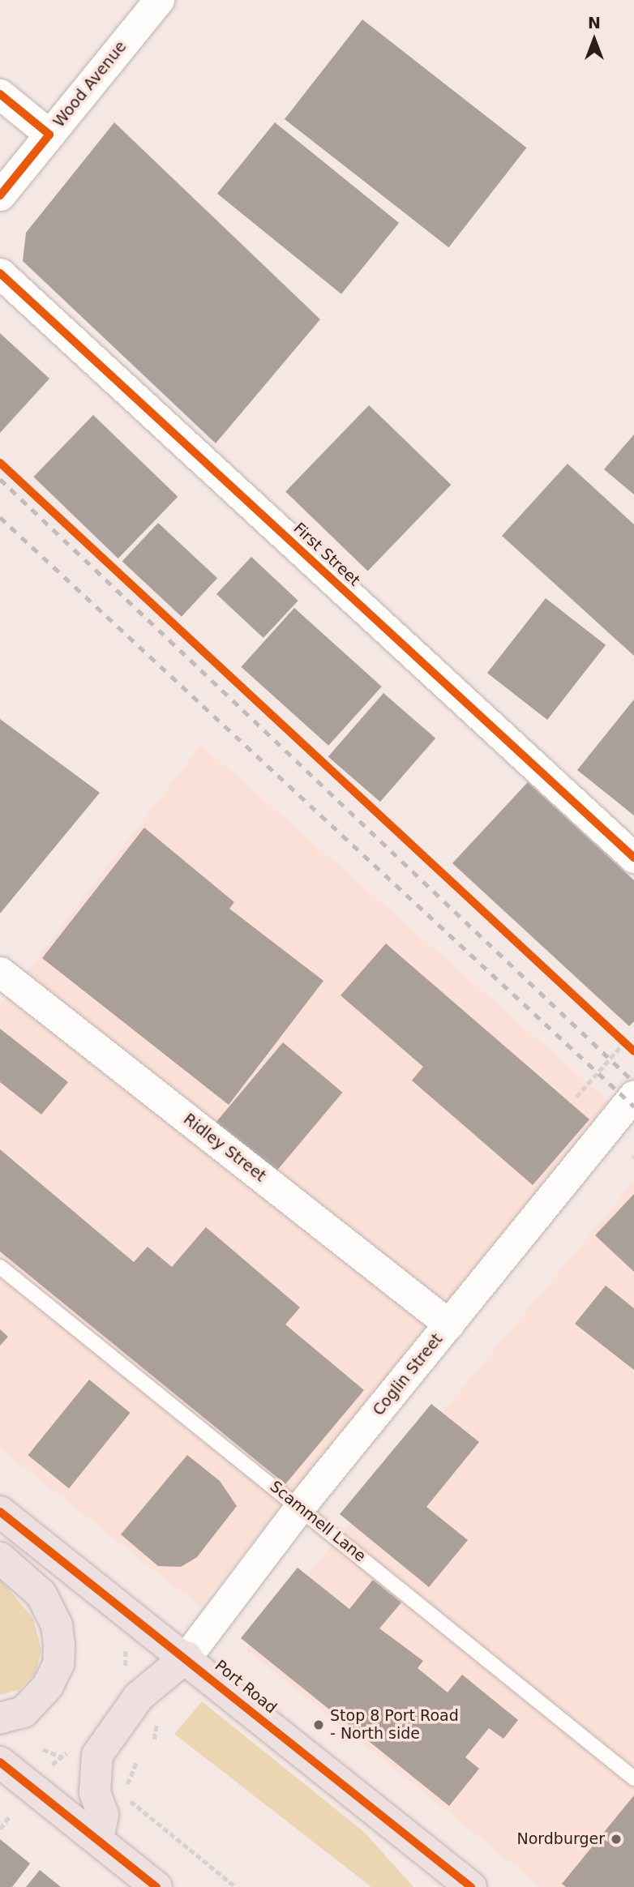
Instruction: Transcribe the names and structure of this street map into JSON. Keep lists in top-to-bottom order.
{
  "streets": {
    "highway": ["Port Road"],
    "street": [
      "Wood Avenue",
      "First Street",
      "Ridley Street",
      "Coglin Street"
    ],
    "lane": ["Scammell Lane"]
  },
  "crossings": [
    ["Ridley Street", "Coglin Street"],
    ["Coglin Street", "Scammell Lane"],
    ["Coglin Street", "Port Road"]
  ],
  "places": ["Stop 8 Port Road - North side", "Nordburger"],
  "north": "top"
}
